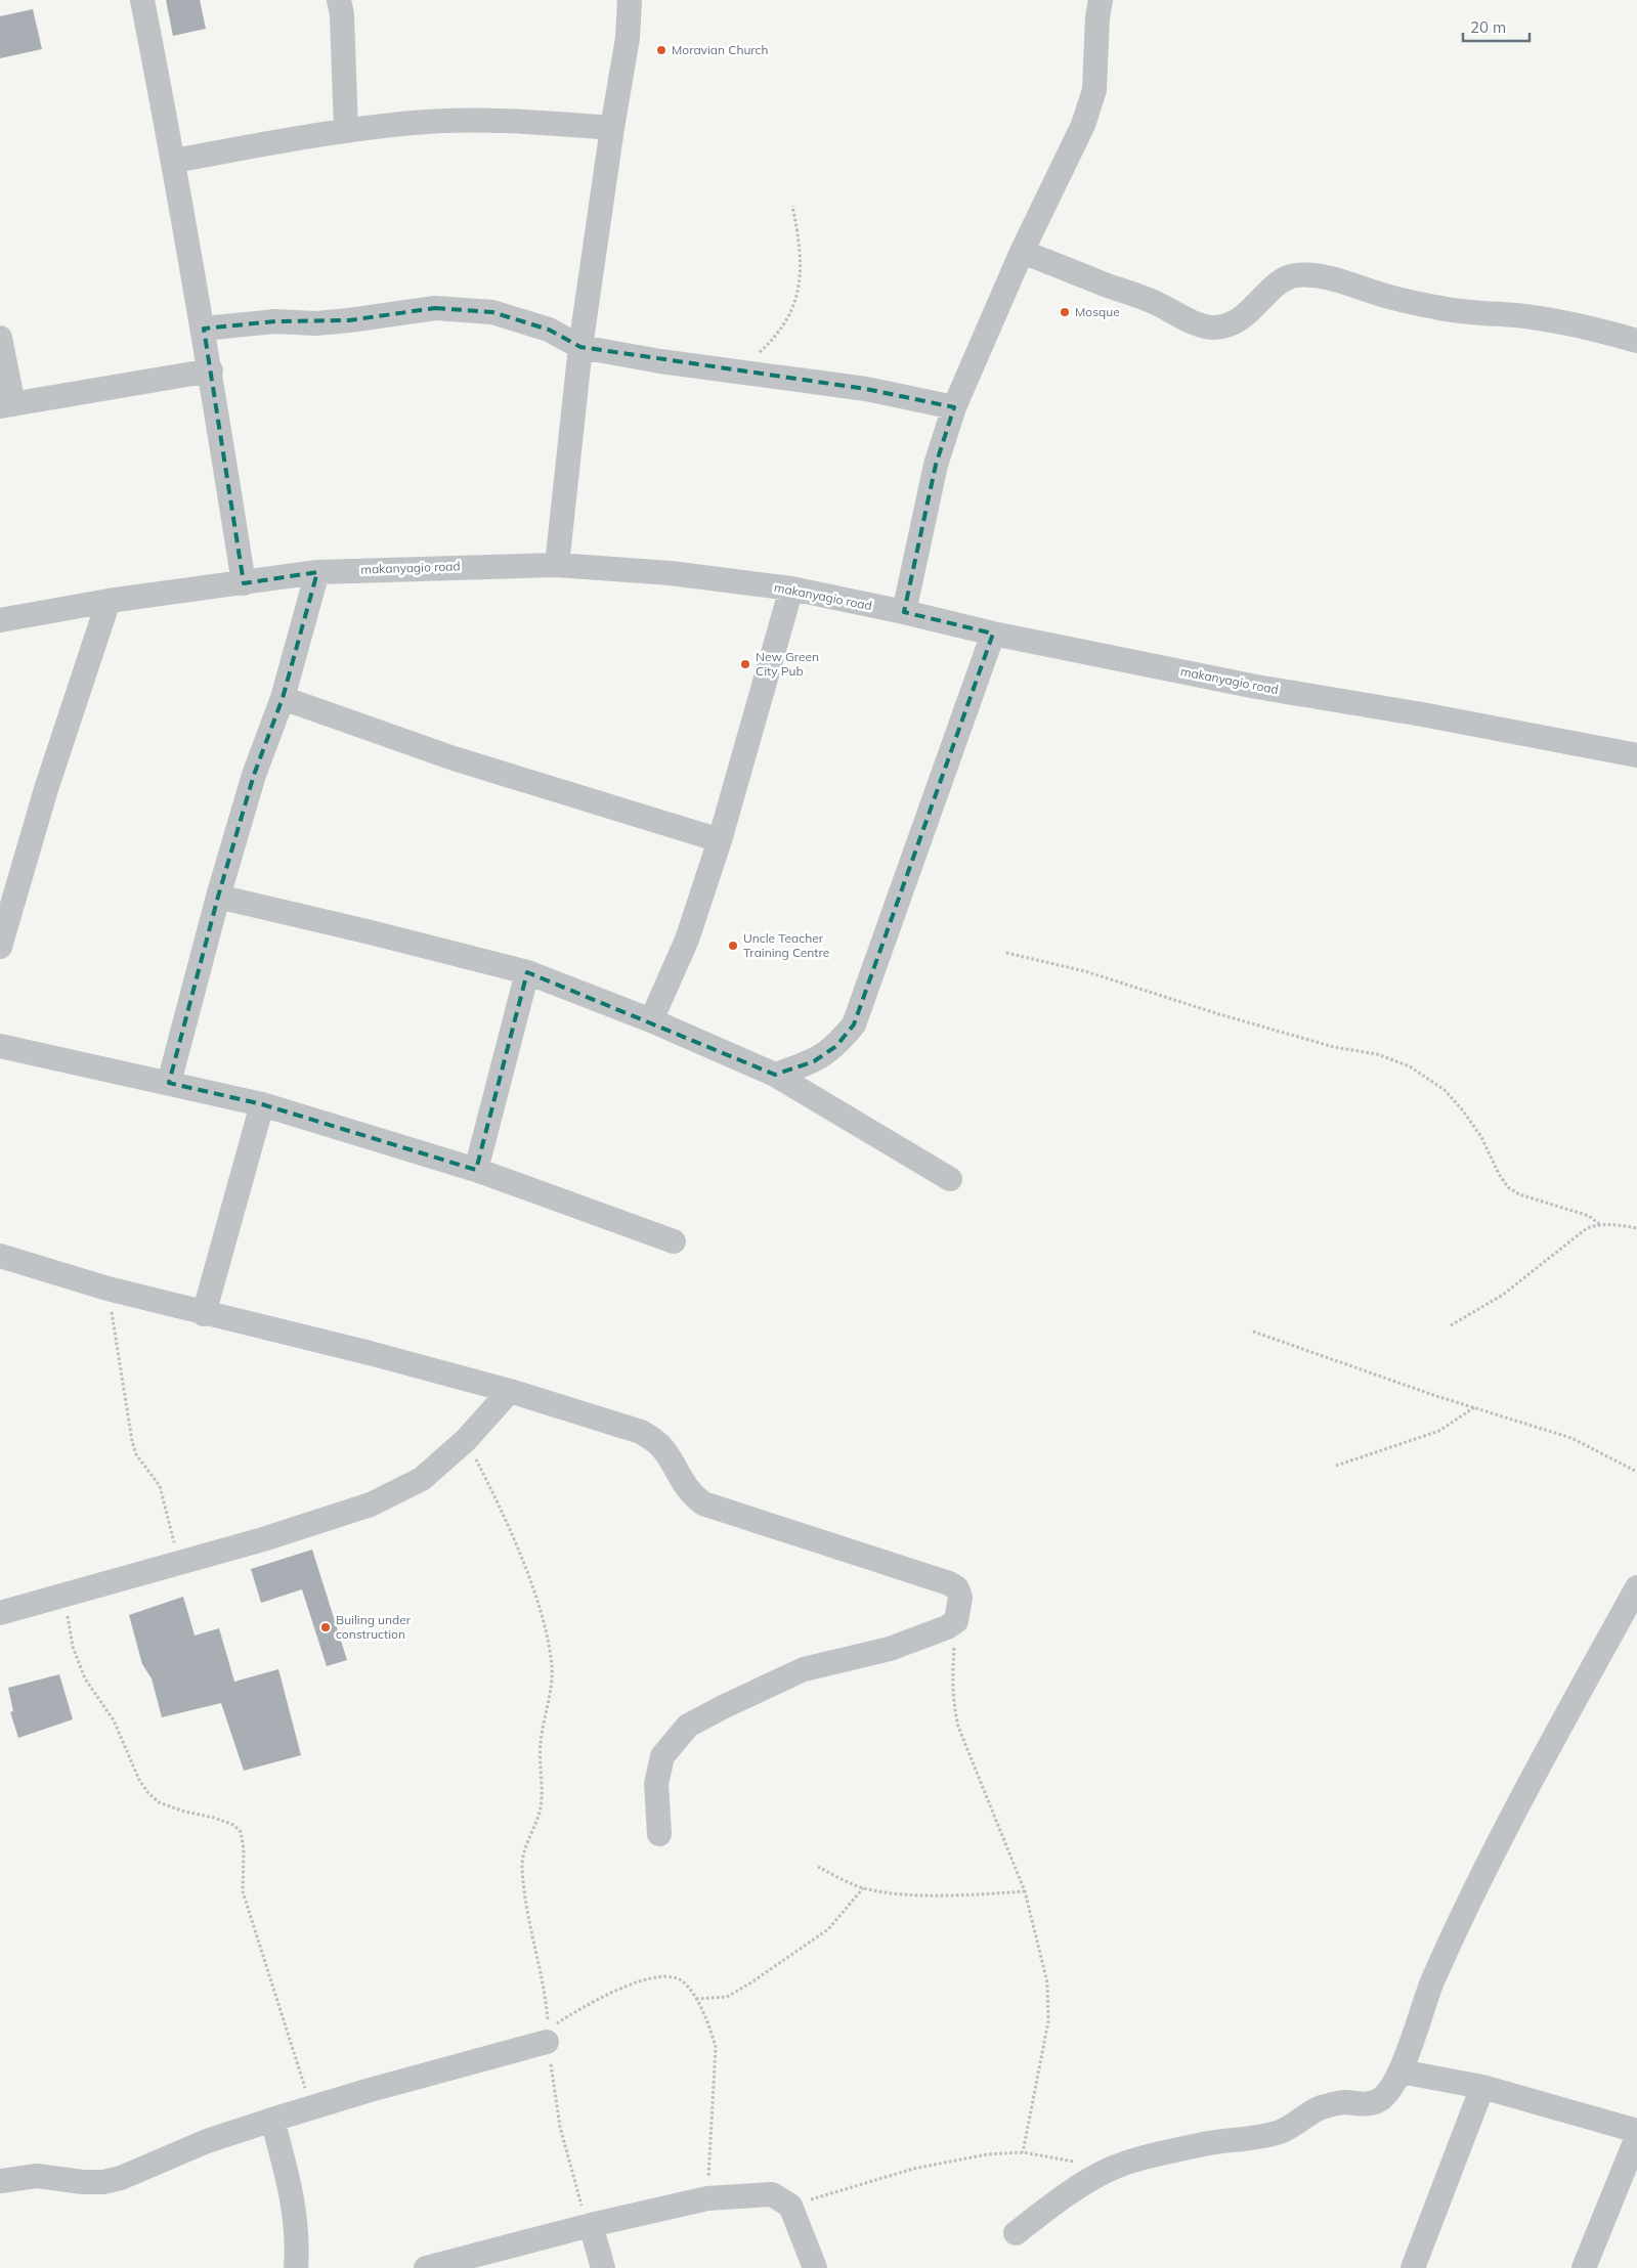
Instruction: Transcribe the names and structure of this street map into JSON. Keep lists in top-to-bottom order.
{
  "streets": {
    "street": ["makanyagio road"]
  },
  "places": [
    "Moravian Church",
    "Mosque",
    "New Green City Pub",
    "Uncle Teacher Training Centre",
    "Builing under construction"
  ],
  "scale_bar": "20 m"
}
